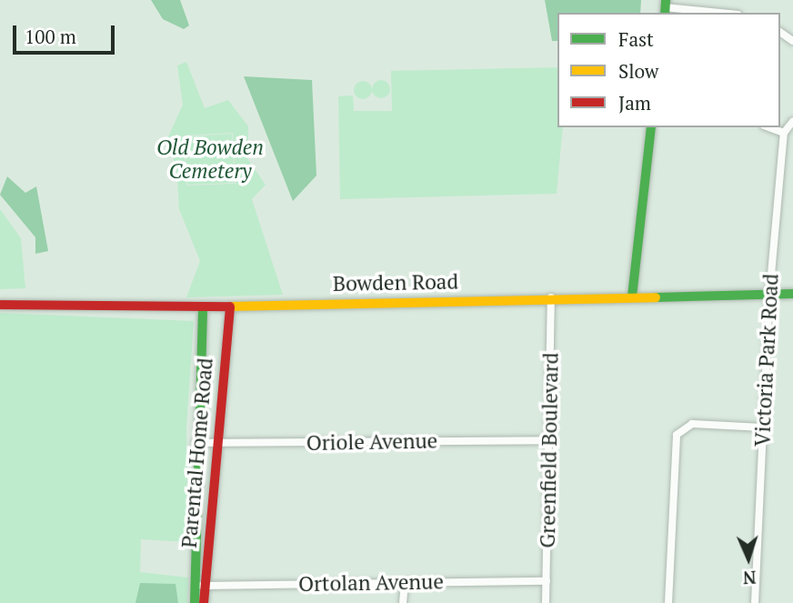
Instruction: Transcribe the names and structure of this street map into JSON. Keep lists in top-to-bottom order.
{
  "streets": {
    "main road": ["Bowden Road", "Parental Home Road"],
    "street": [
      "Victoria Park Road",
      "Oriole Avenue",
      "Greenfield Boulevard",
      "Ortolan Avenue"
    ]
  },
  "crossings": [
    ["Bowden Road", "Victoria Park Road"],
    ["Bowden Road", "Greenfield Boulevard"],
    ["Bowden Road", "Parental Home Road"],
    ["Oriole Avenue", "Greenfield Boulevard"],
    ["Oriole Avenue", "Parental Home Road"],
    ["Greenfield Boulevard", "Ortolan Avenue"],
    ["Parental Home Road", "Ortolan Avenue"]
  ],
  "parks": ["Old Bowden Cemetery"],
  "legend": ["Fast", "Slow", "Jam"],
  "scale_bar": "100 m",
  "north": "bottom"
}
